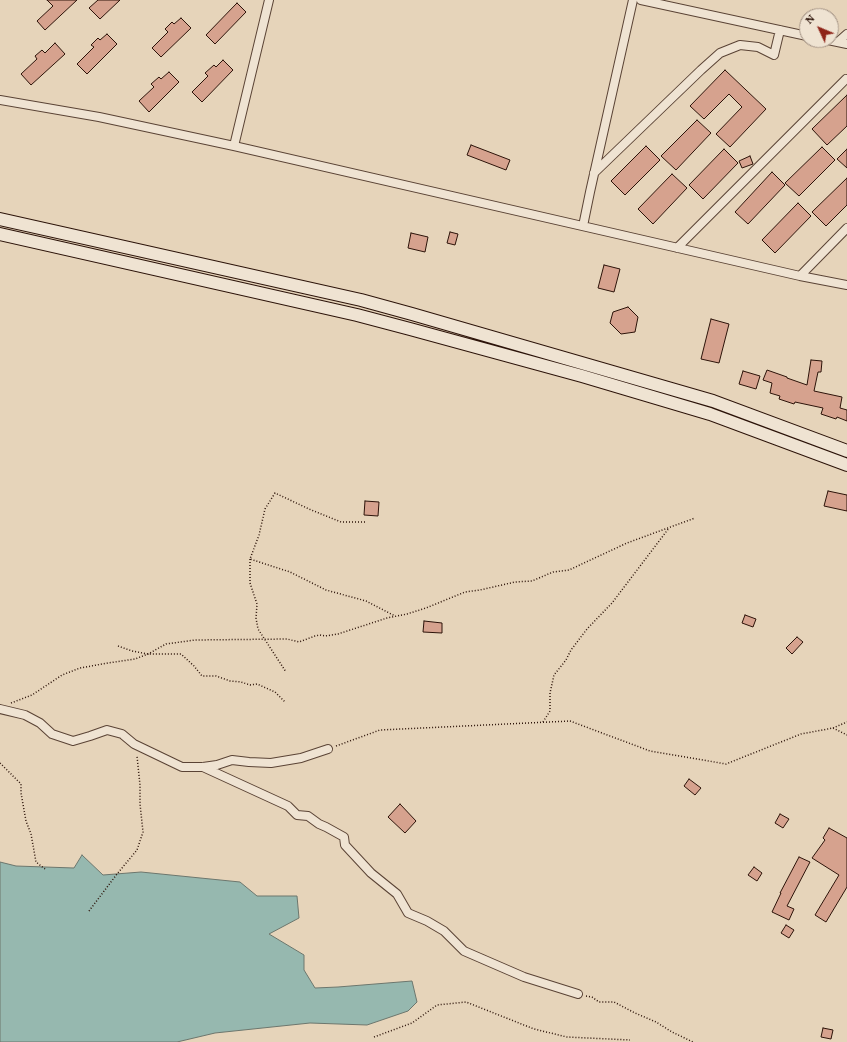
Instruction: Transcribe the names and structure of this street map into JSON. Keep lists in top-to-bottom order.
{
  "north": "top left"
}
